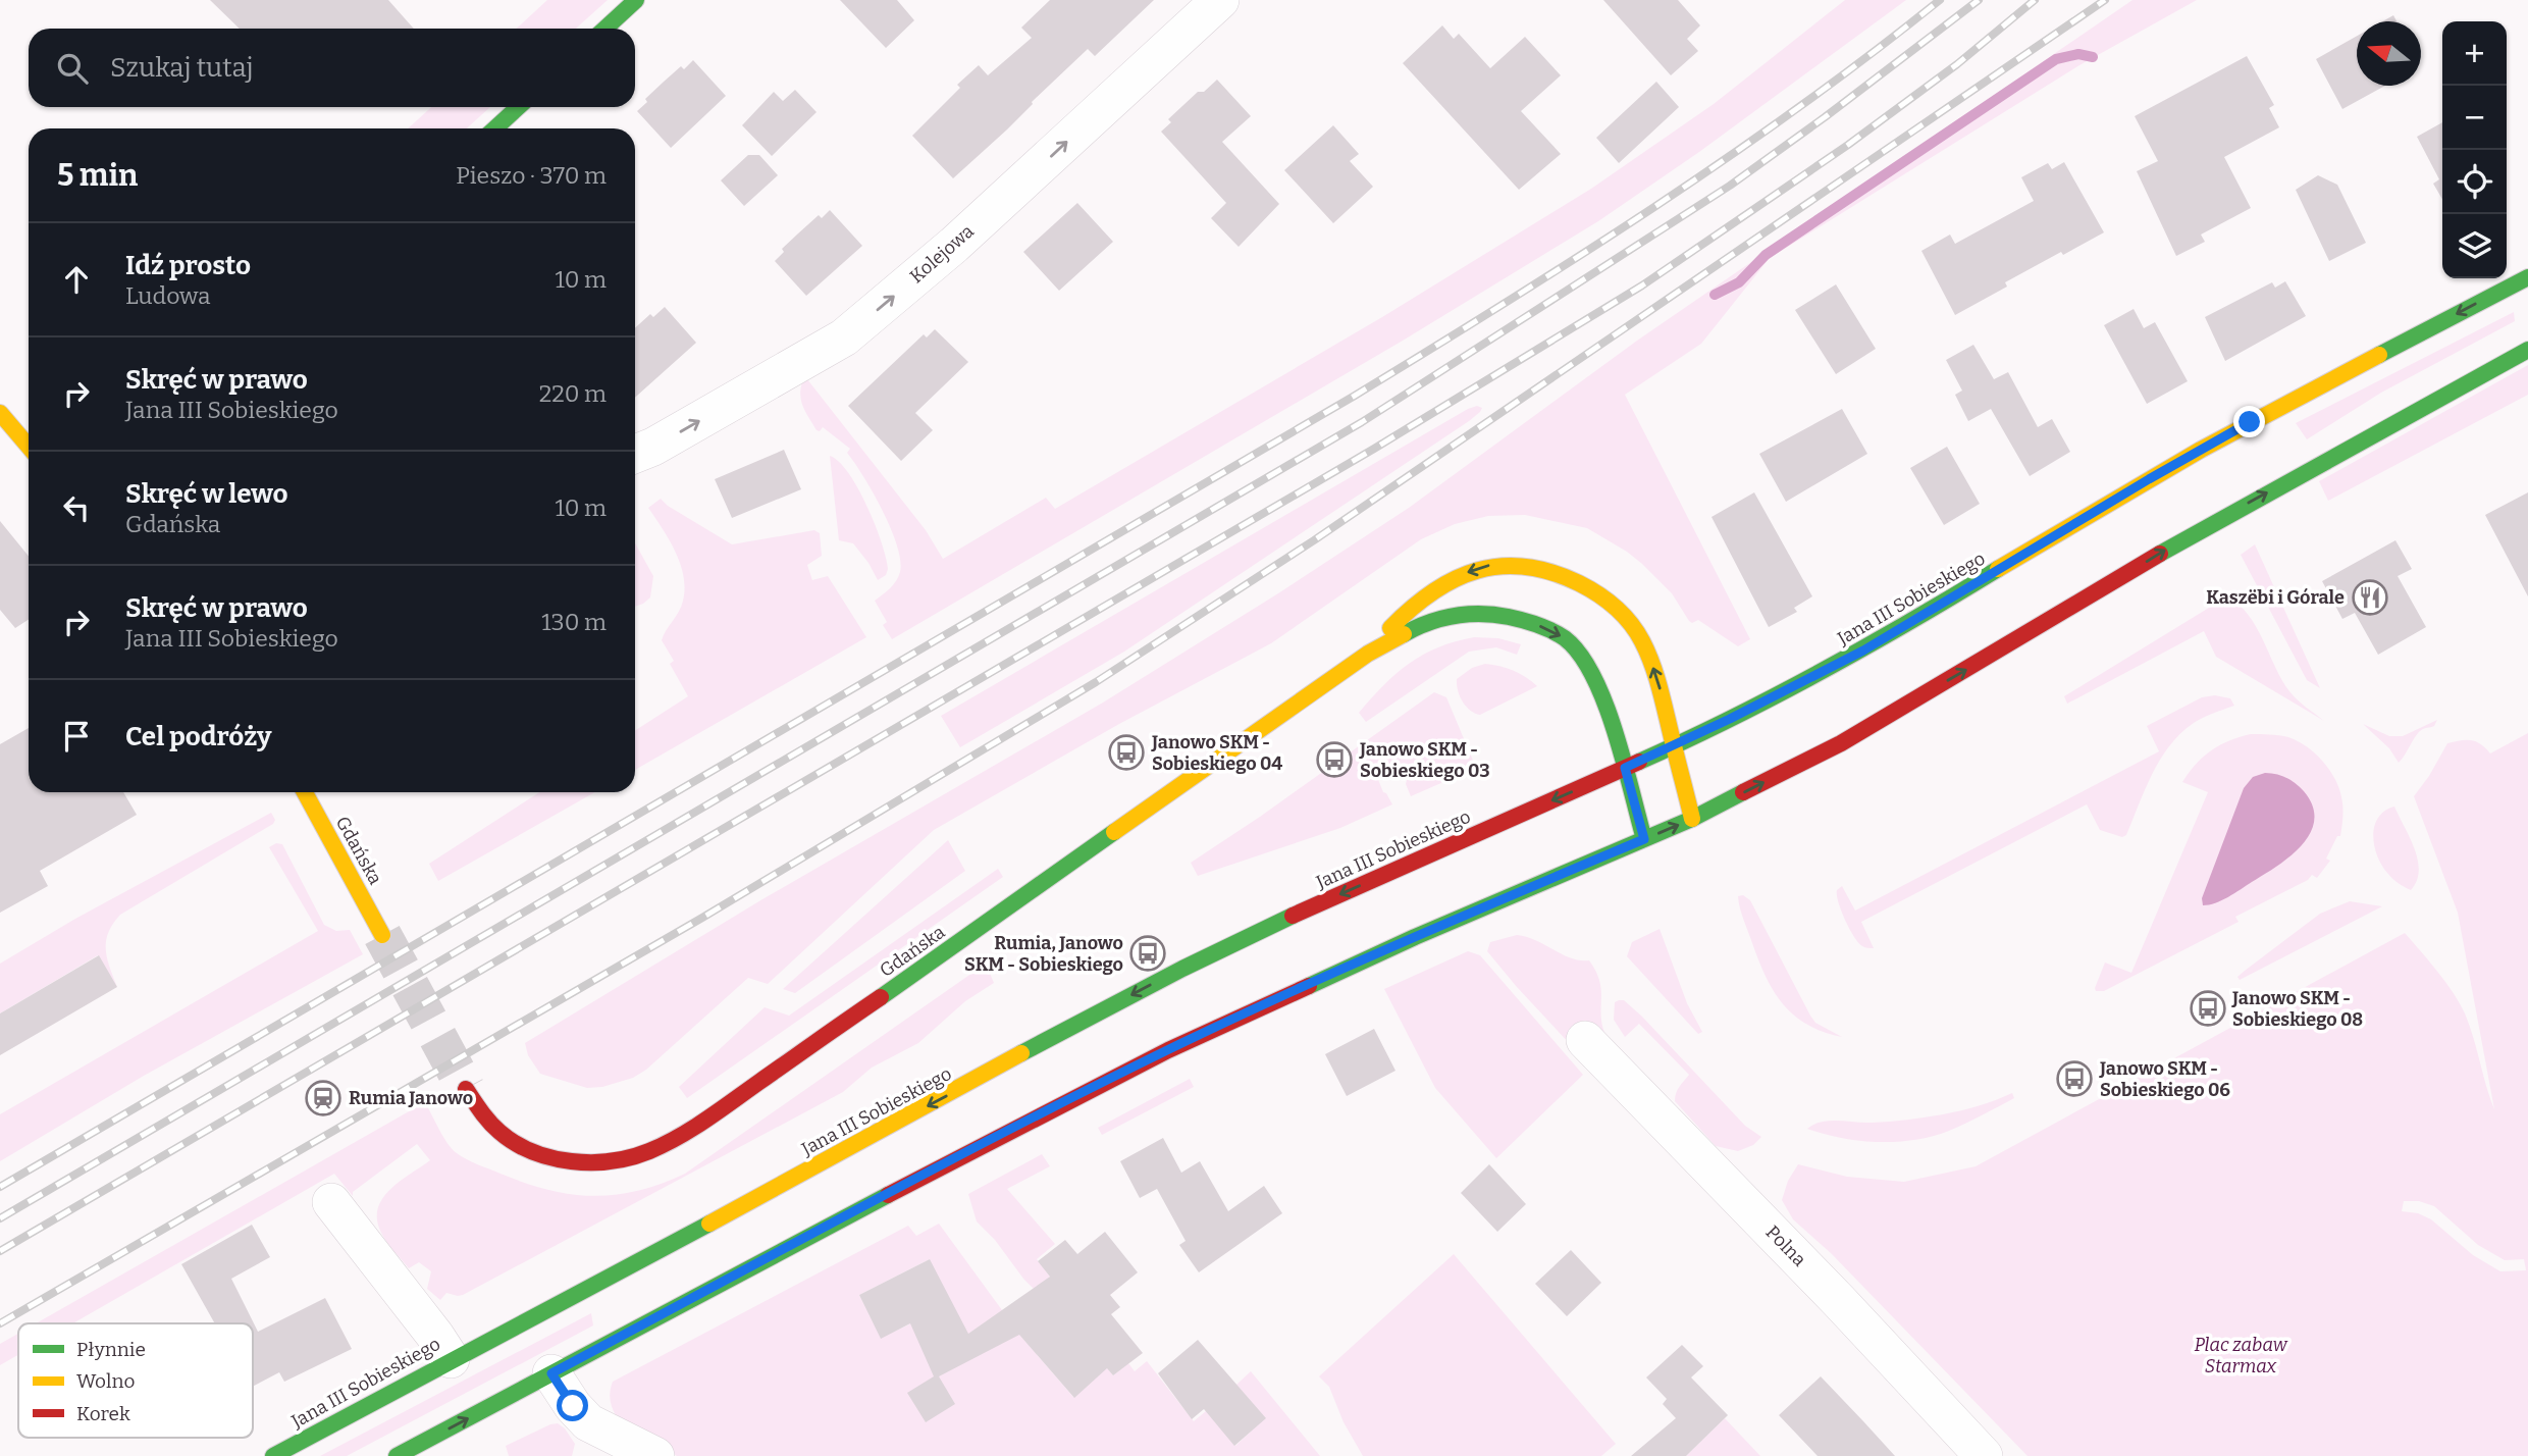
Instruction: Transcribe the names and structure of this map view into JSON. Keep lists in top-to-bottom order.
{
  "streets": {
    "main road": ["Jana III Sobieskiego", "Gdańska"],
    "street": ["Kolejowa", "Polna"]
  },
  "crossings": [
    ["Jana III Sobieskiego", "Gdańska"]
  ],
  "one_way": ["Kolejowa"],
  "parks": ["Plac zabaw Starmax"],
  "places": {
    "restaurant": ["Kaszëbi i Górale"],
    "bus stop": [
      "Janowo SKM - Sobieskiego 04",
      "Janowo SKM - Sobieskiego 03",
      "Rumia, Janowo SKM - Sobieskiego",
      "Janowo SKM - Sobieskiego 08",
      "Janowo SKM - Sobieskiego 06"
    ],
    "station": ["Rumia Janowo"]
  },
  "legend": ["Płynnie", "Wolno", "Korek"],
  "north": "left",
  "page": {
    "map_buttons": ["+", "−"],
    "search": "Szukaj tutaj",
    "heading": ["5 min", "Pieszo · 370 m"],
    "list": [
      ["Idź prosto", "Ludowa", "10 m"],
      ["Skręć w prawo", "Jana III Sobieskiego", "220 m"],
      ["Skręć w lewo", "Gdańska", "10 m"],
      ["Skręć w prawo", "Jana III Sobieskiego", "130 m"],
      "Cel podróży"
    ]
  }
}
